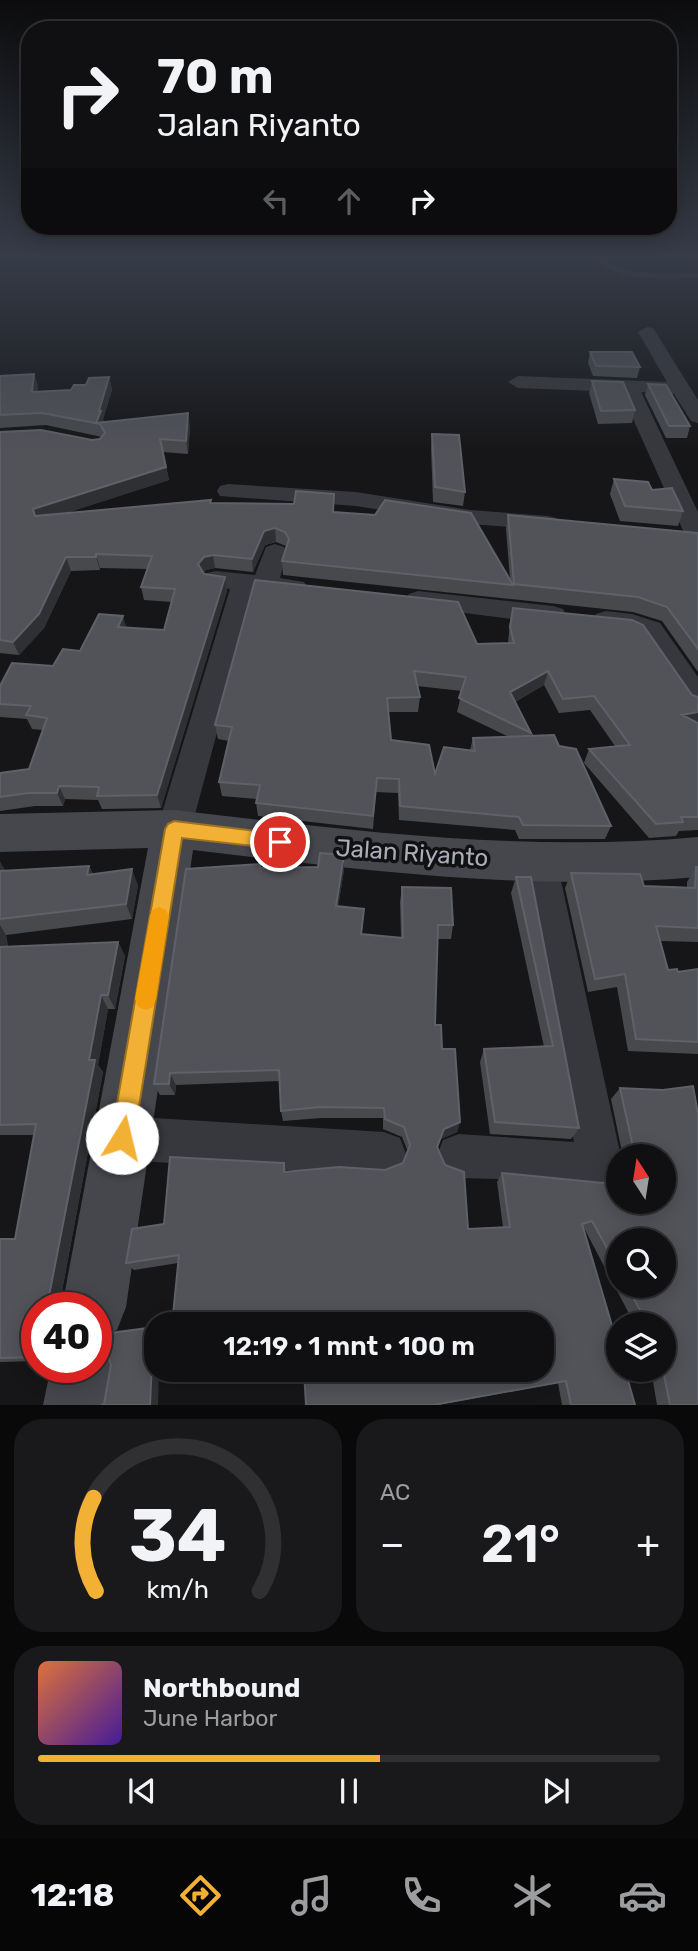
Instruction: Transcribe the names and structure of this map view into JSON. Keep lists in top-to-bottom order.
{
  "streets": {
    "street": ["Jalan Riyanto"]
  },
  "north": "top",
  "page": {
    "turn": ["70 m", "Jalan Riyanto"],
    "limit": "40",
    "trip": "12:19 · 1 mnt · 100 m",
    "tile": "AC",
    "heat": ["−", "21°", "+"],
    "song": ["Northbound", "June Harbor"],
    "tabs": "12:18",
    "gauge": ["34", "km/h"]
  }
}
